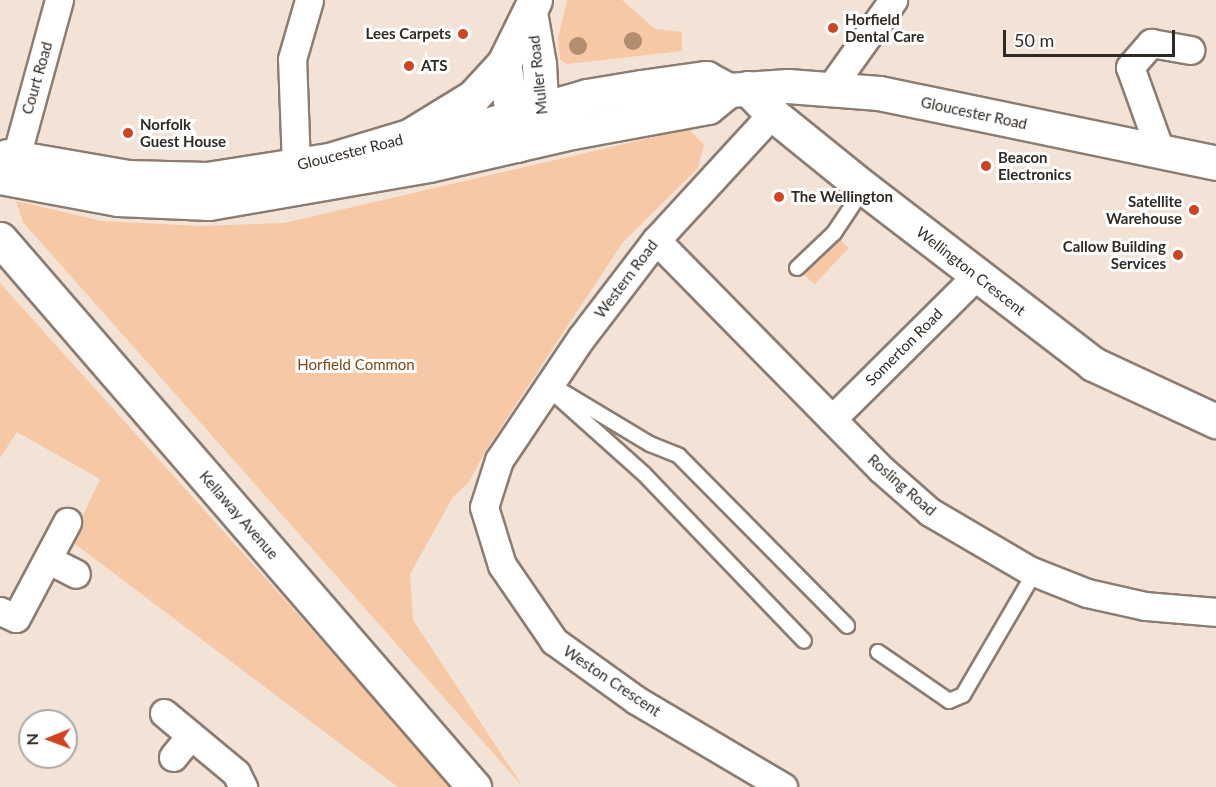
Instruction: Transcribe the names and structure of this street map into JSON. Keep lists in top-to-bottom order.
{
  "streets": {
    "main road": [
      "Muller Road",
      "Gloucester Road",
      "Wellington Crescent",
      "Kellaway Avenue"
    ],
    "street": [
      "Court Road",
      "Western Road",
      "Somerton Road",
      "Rosling Road",
      "Weston Crescent"
    ]
  },
  "crossings": [
    ["Muller Road", "Gloucester Road"],
    ["Court Road", "Gloucester Road"],
    ["Gloucester Road", "Wellington Crescent"],
    ["Wellington Crescent", "Western Road"],
    ["Wellington Crescent", "Somerton Road"],
    ["Western Road", "Rosling Road"],
    ["Western Road", "Weston Crescent"],
    ["Somerton Road", "Rosling Road"]
  ],
  "parks": ["Horfield Common"],
  "places": [
    "Horfield Dental Care",
    "Lees Carpets",
    "ATS",
    "Norfolk Guest House",
    "Beacon Electronics",
    "The Wellington",
    "Satellite Warehouse",
    "Callow Building Services"
  ],
  "scale_bar": "50 m",
  "north": "left"
}
